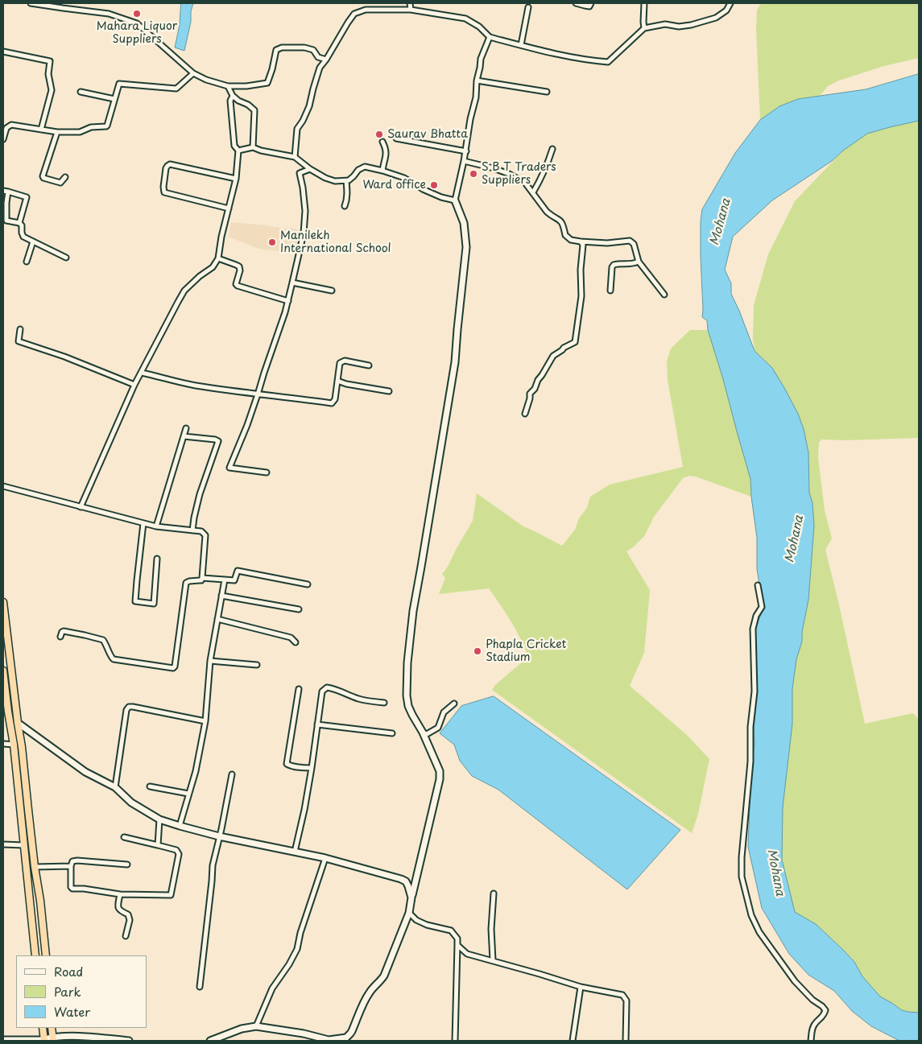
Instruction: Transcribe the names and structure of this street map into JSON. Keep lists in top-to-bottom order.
{
  "water": ["Mohana"],
  "places": [
    "Mahara Liquor Suppliers",
    "Saurav Bhatta",
    "S B T Traders Suppliers",
    "Ward office",
    "Manilekh International School",
    "Phapla Cricket Stadium"
  ],
  "legend": ["Road", "Park", "Water"]
}
